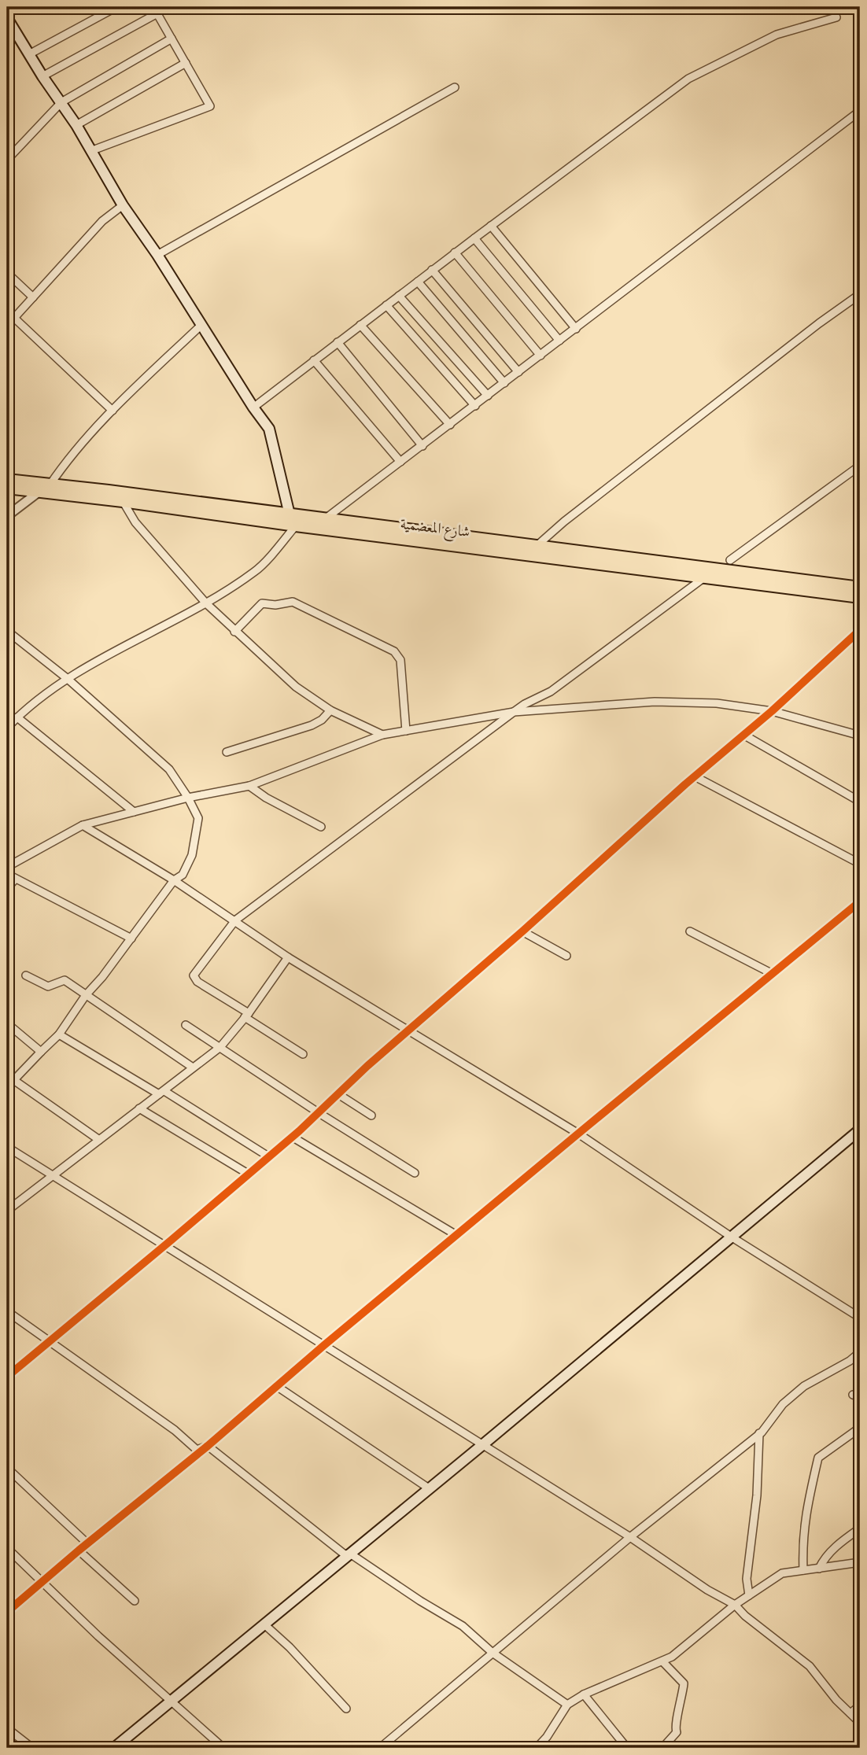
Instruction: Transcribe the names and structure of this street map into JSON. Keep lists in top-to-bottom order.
{
  "streets": {
    "main road": ["شارع المعضمية"]
  }
}
